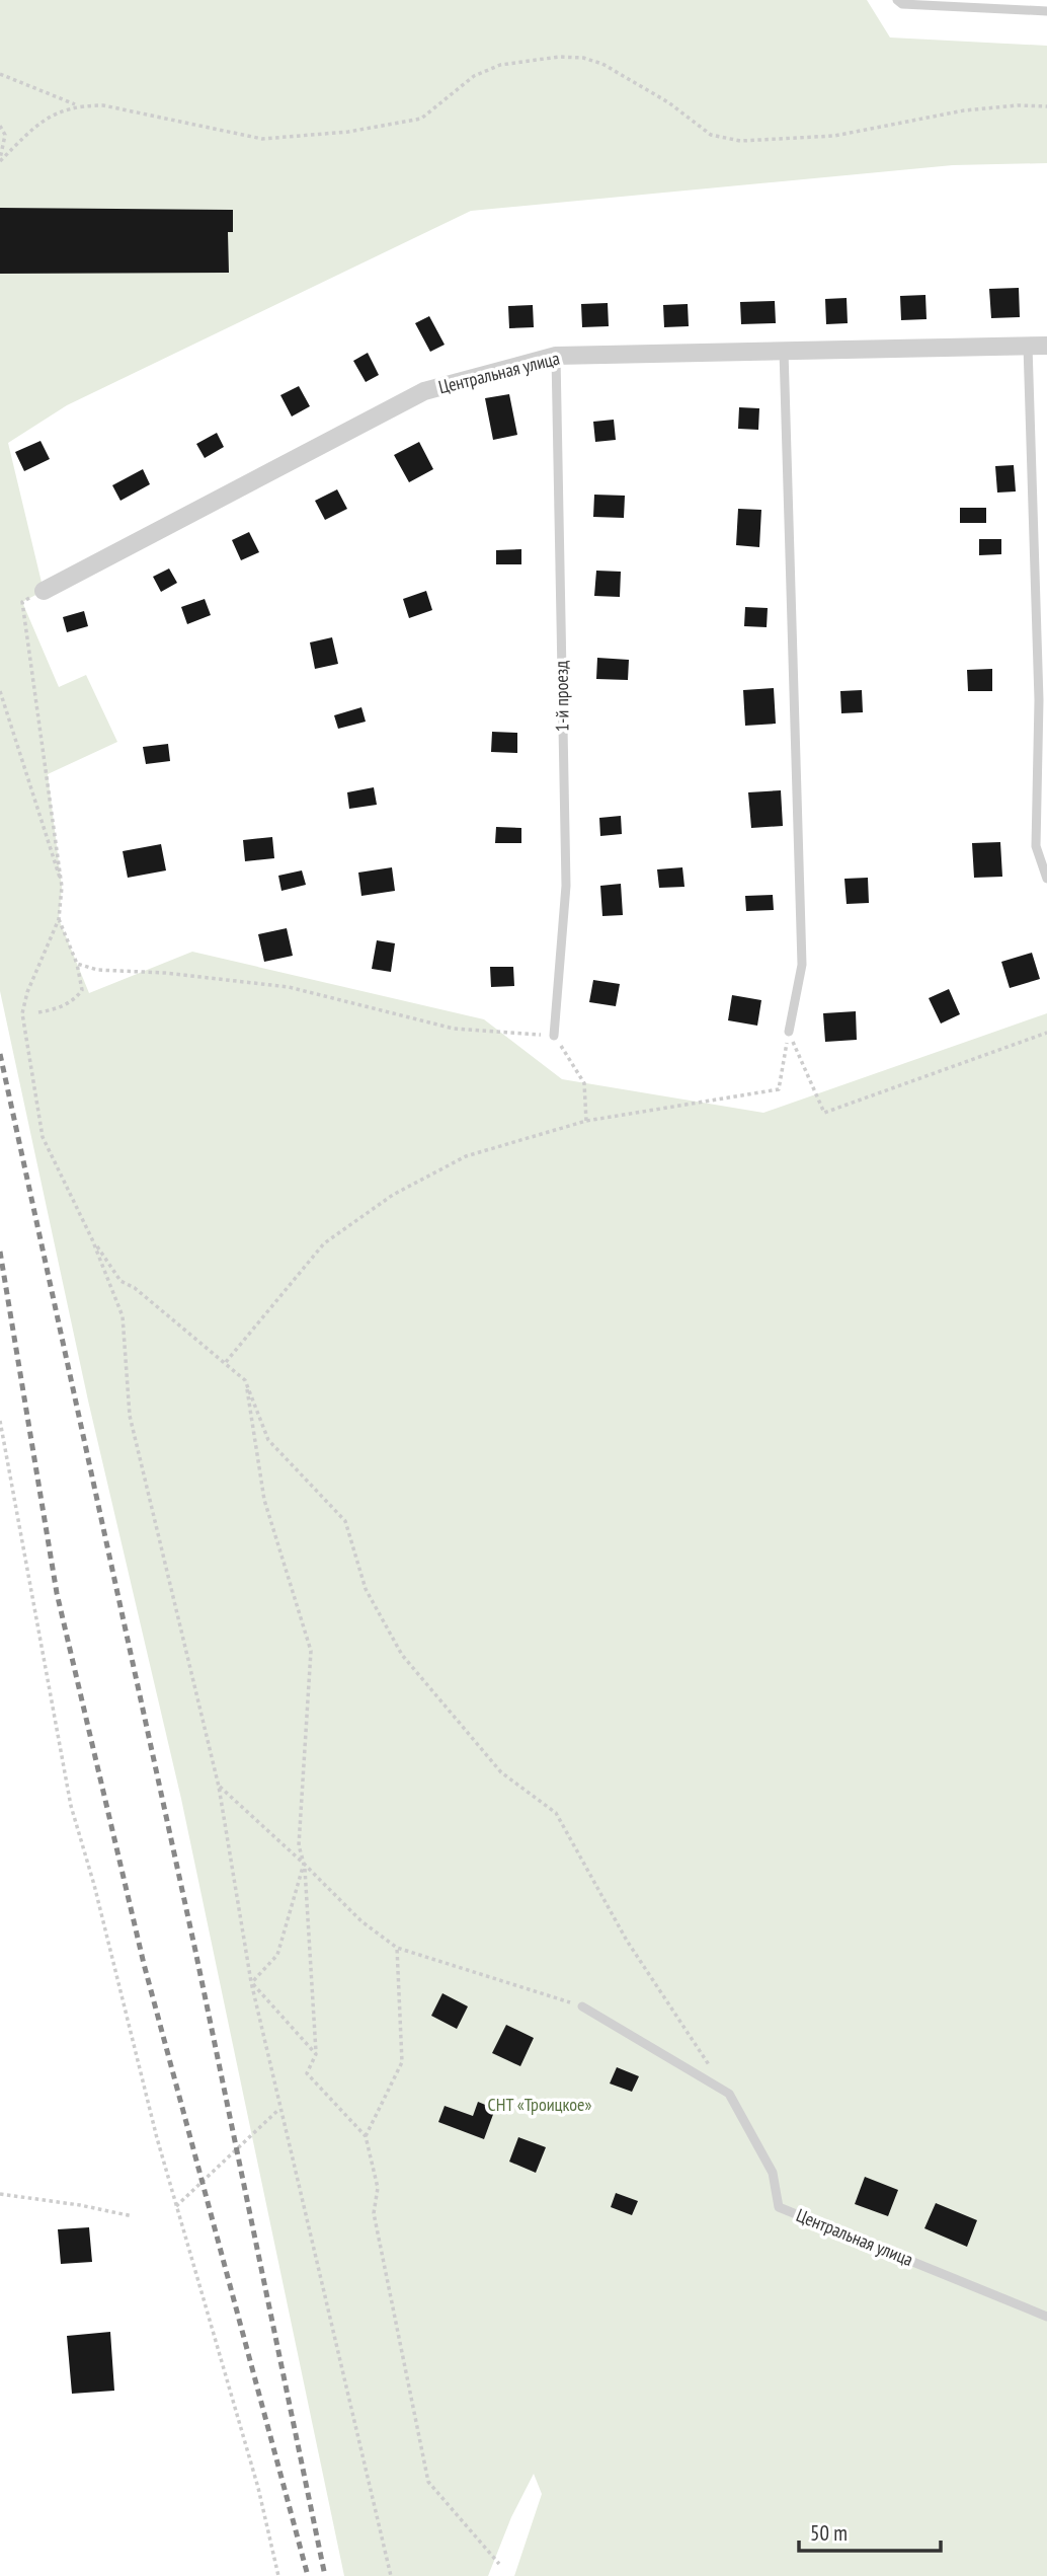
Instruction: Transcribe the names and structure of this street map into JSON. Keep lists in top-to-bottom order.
{
  "streets": {
    "street": ["Центральная улица"],
    "lane": ["1-й проезд"]
  },
  "crossings": [
    ["Центральная улица", "1-й проезд"]
  ],
  "parks": ["СНТ «Троицкое»"],
  "scale_bar": "50 m"
}
